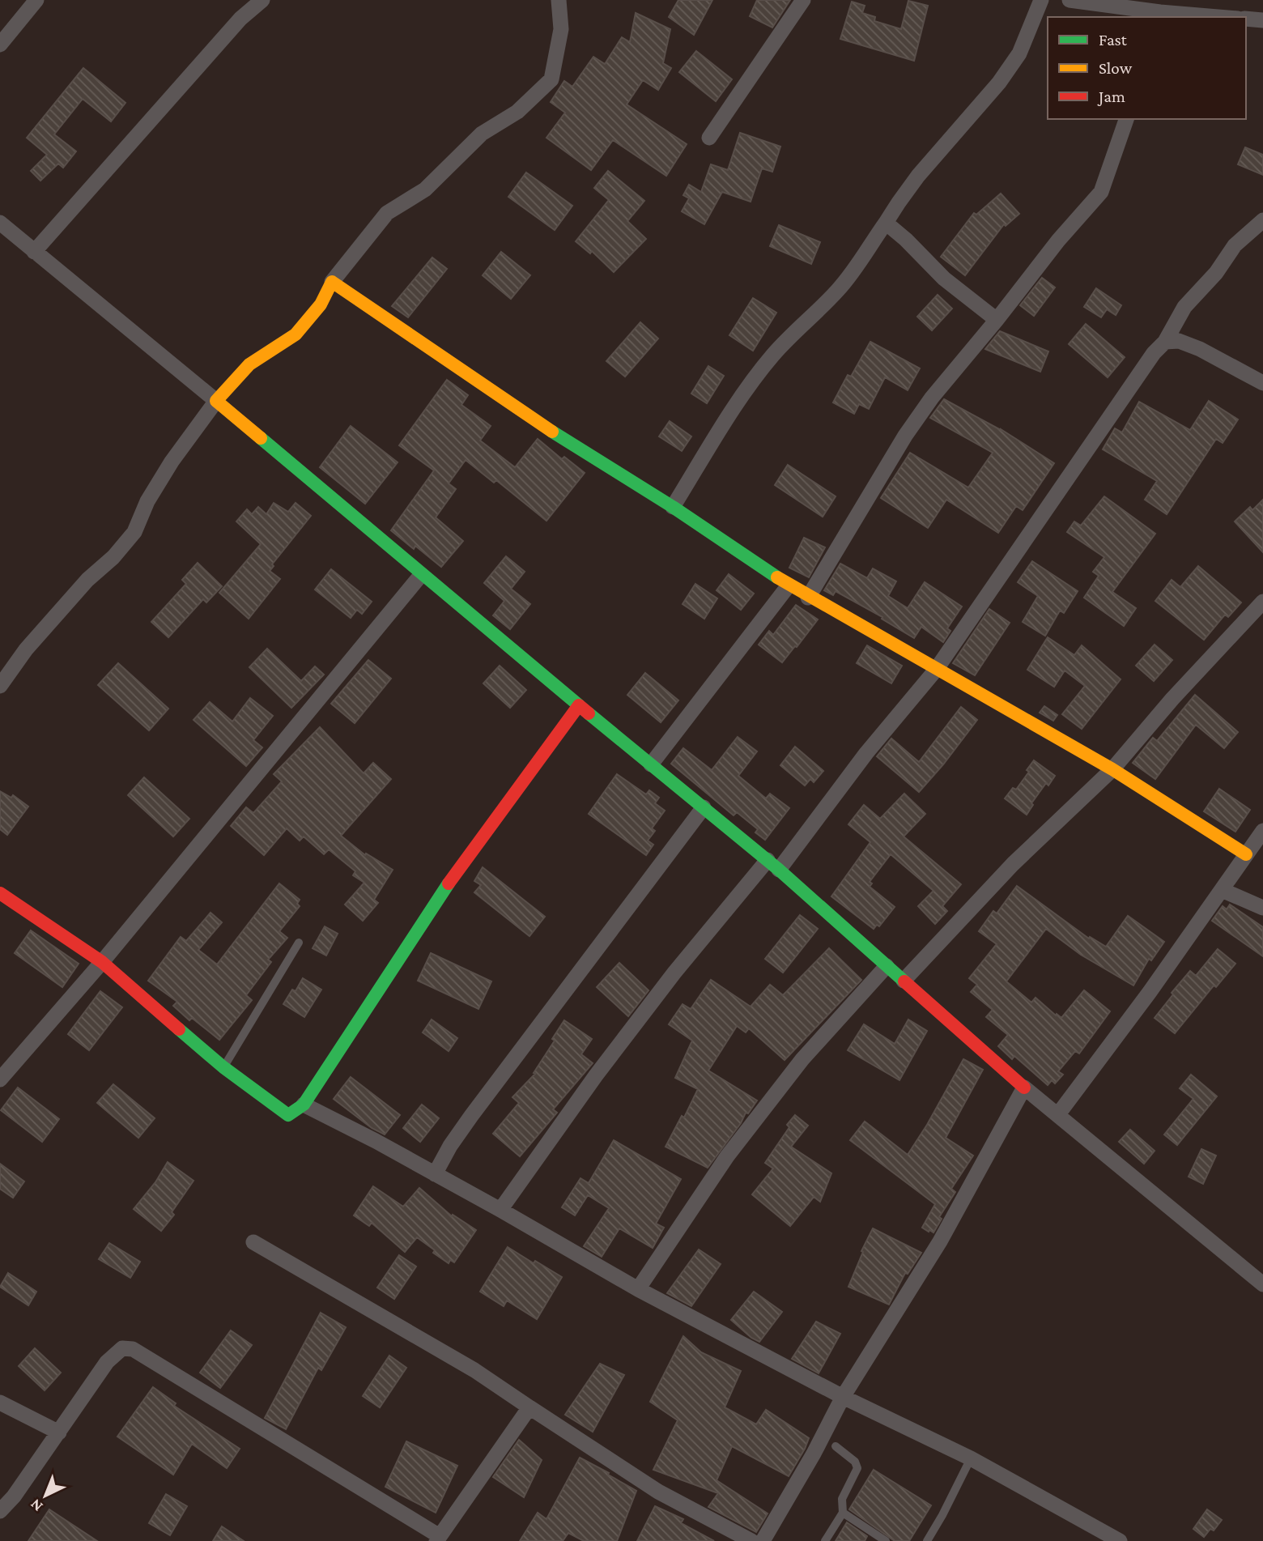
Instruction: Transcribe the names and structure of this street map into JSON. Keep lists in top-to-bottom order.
{
  "legend": ["Fast", "Slow", "Jam"],
  "north": "bottom left"
}
